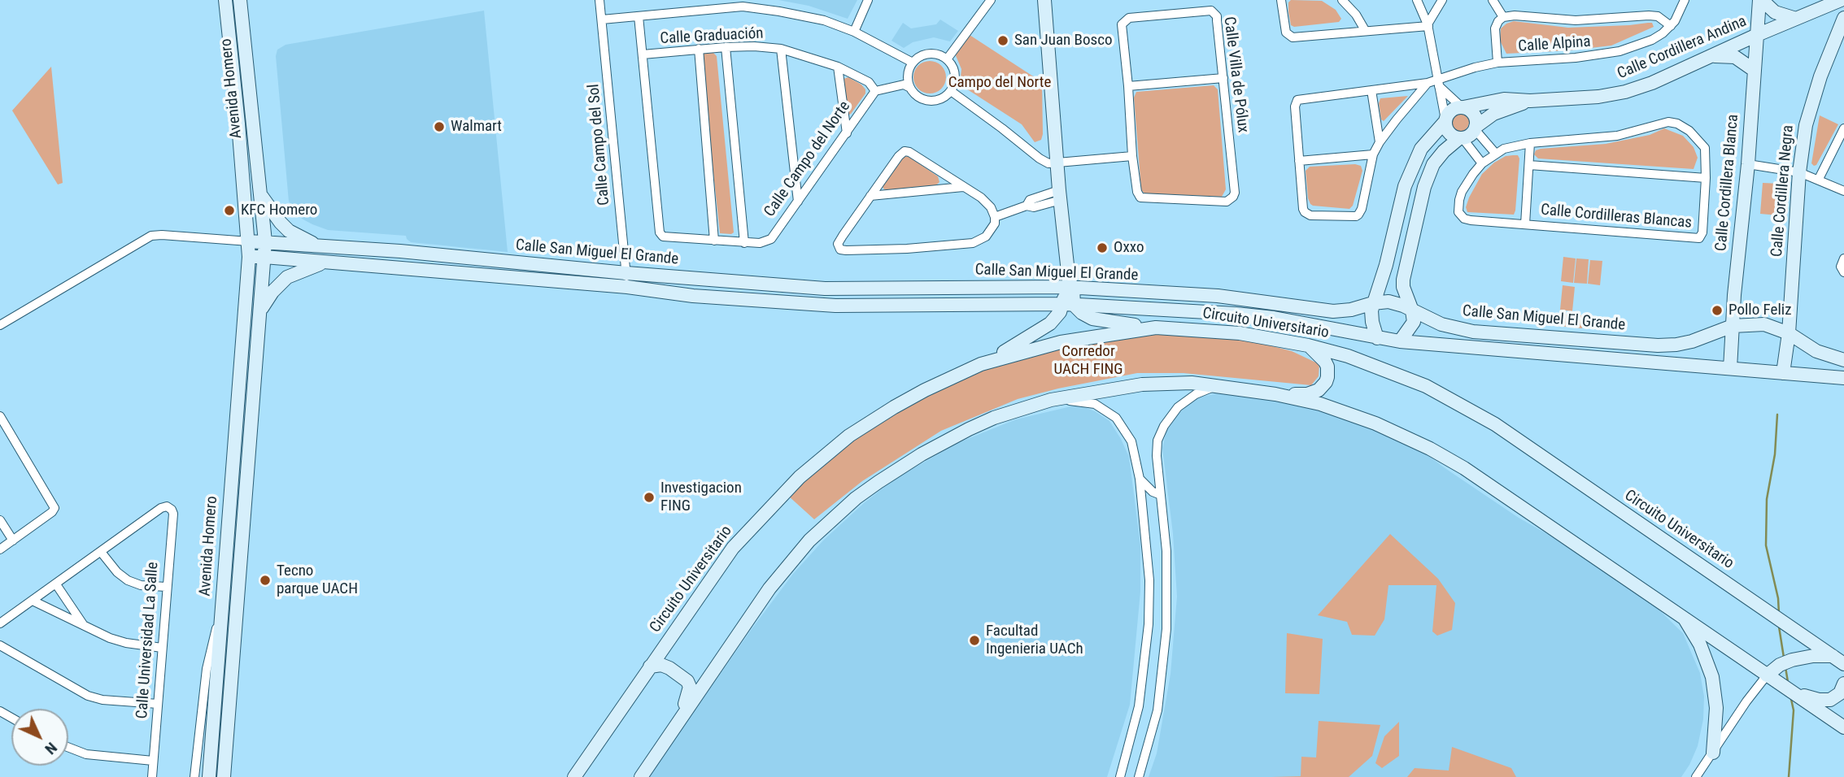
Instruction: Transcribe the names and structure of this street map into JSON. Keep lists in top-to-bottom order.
{
  "streets": {
    "street": [
      "Calle Graduación",
      "Calle Alpina",
      "Calle Cordillera Andina",
      "Calle Villa de Pólux",
      "Avenida Homero",
      "Calle Campo del Sol",
      "Calle Campo del Norte",
      "Calle Cordillera Blanca",
      "Calle Cordillera Negra",
      "Calle Cordilleras Blancas",
      "Calle San Miguel El Grande",
      "Circuito Universitario",
      "Calle Universidad La Salle"
    ]
  },
  "crossings": [
    ["Calle Graduación", "Calle Campo del Norte"],
    ["Calle Cordillera Andina", "Calle Cordillera Blanca"],
    ["Avenida Homero", "Calle San Miguel El Grande"],
    ["Calle Campo del Sol", "Calle San Miguel El Grande"],
    ["Calle Cordillera Blanca", "Calle San Miguel El Grande"],
    ["Calle Cordillera Negra", "Calle San Miguel El Grande"]
  ],
  "parks": ["Campo del Norte", "Corredor UACH FING"],
  "places": [
    "San Juan Bosco",
    "Walmart",
    "KFC Homero",
    "Oxxo",
    "Pollo Feliz",
    "Investigacion FING",
    "Tecno parque UACH",
    "Facultad Ingenieria UACh"
  ],
  "north": "bottom right"
}
